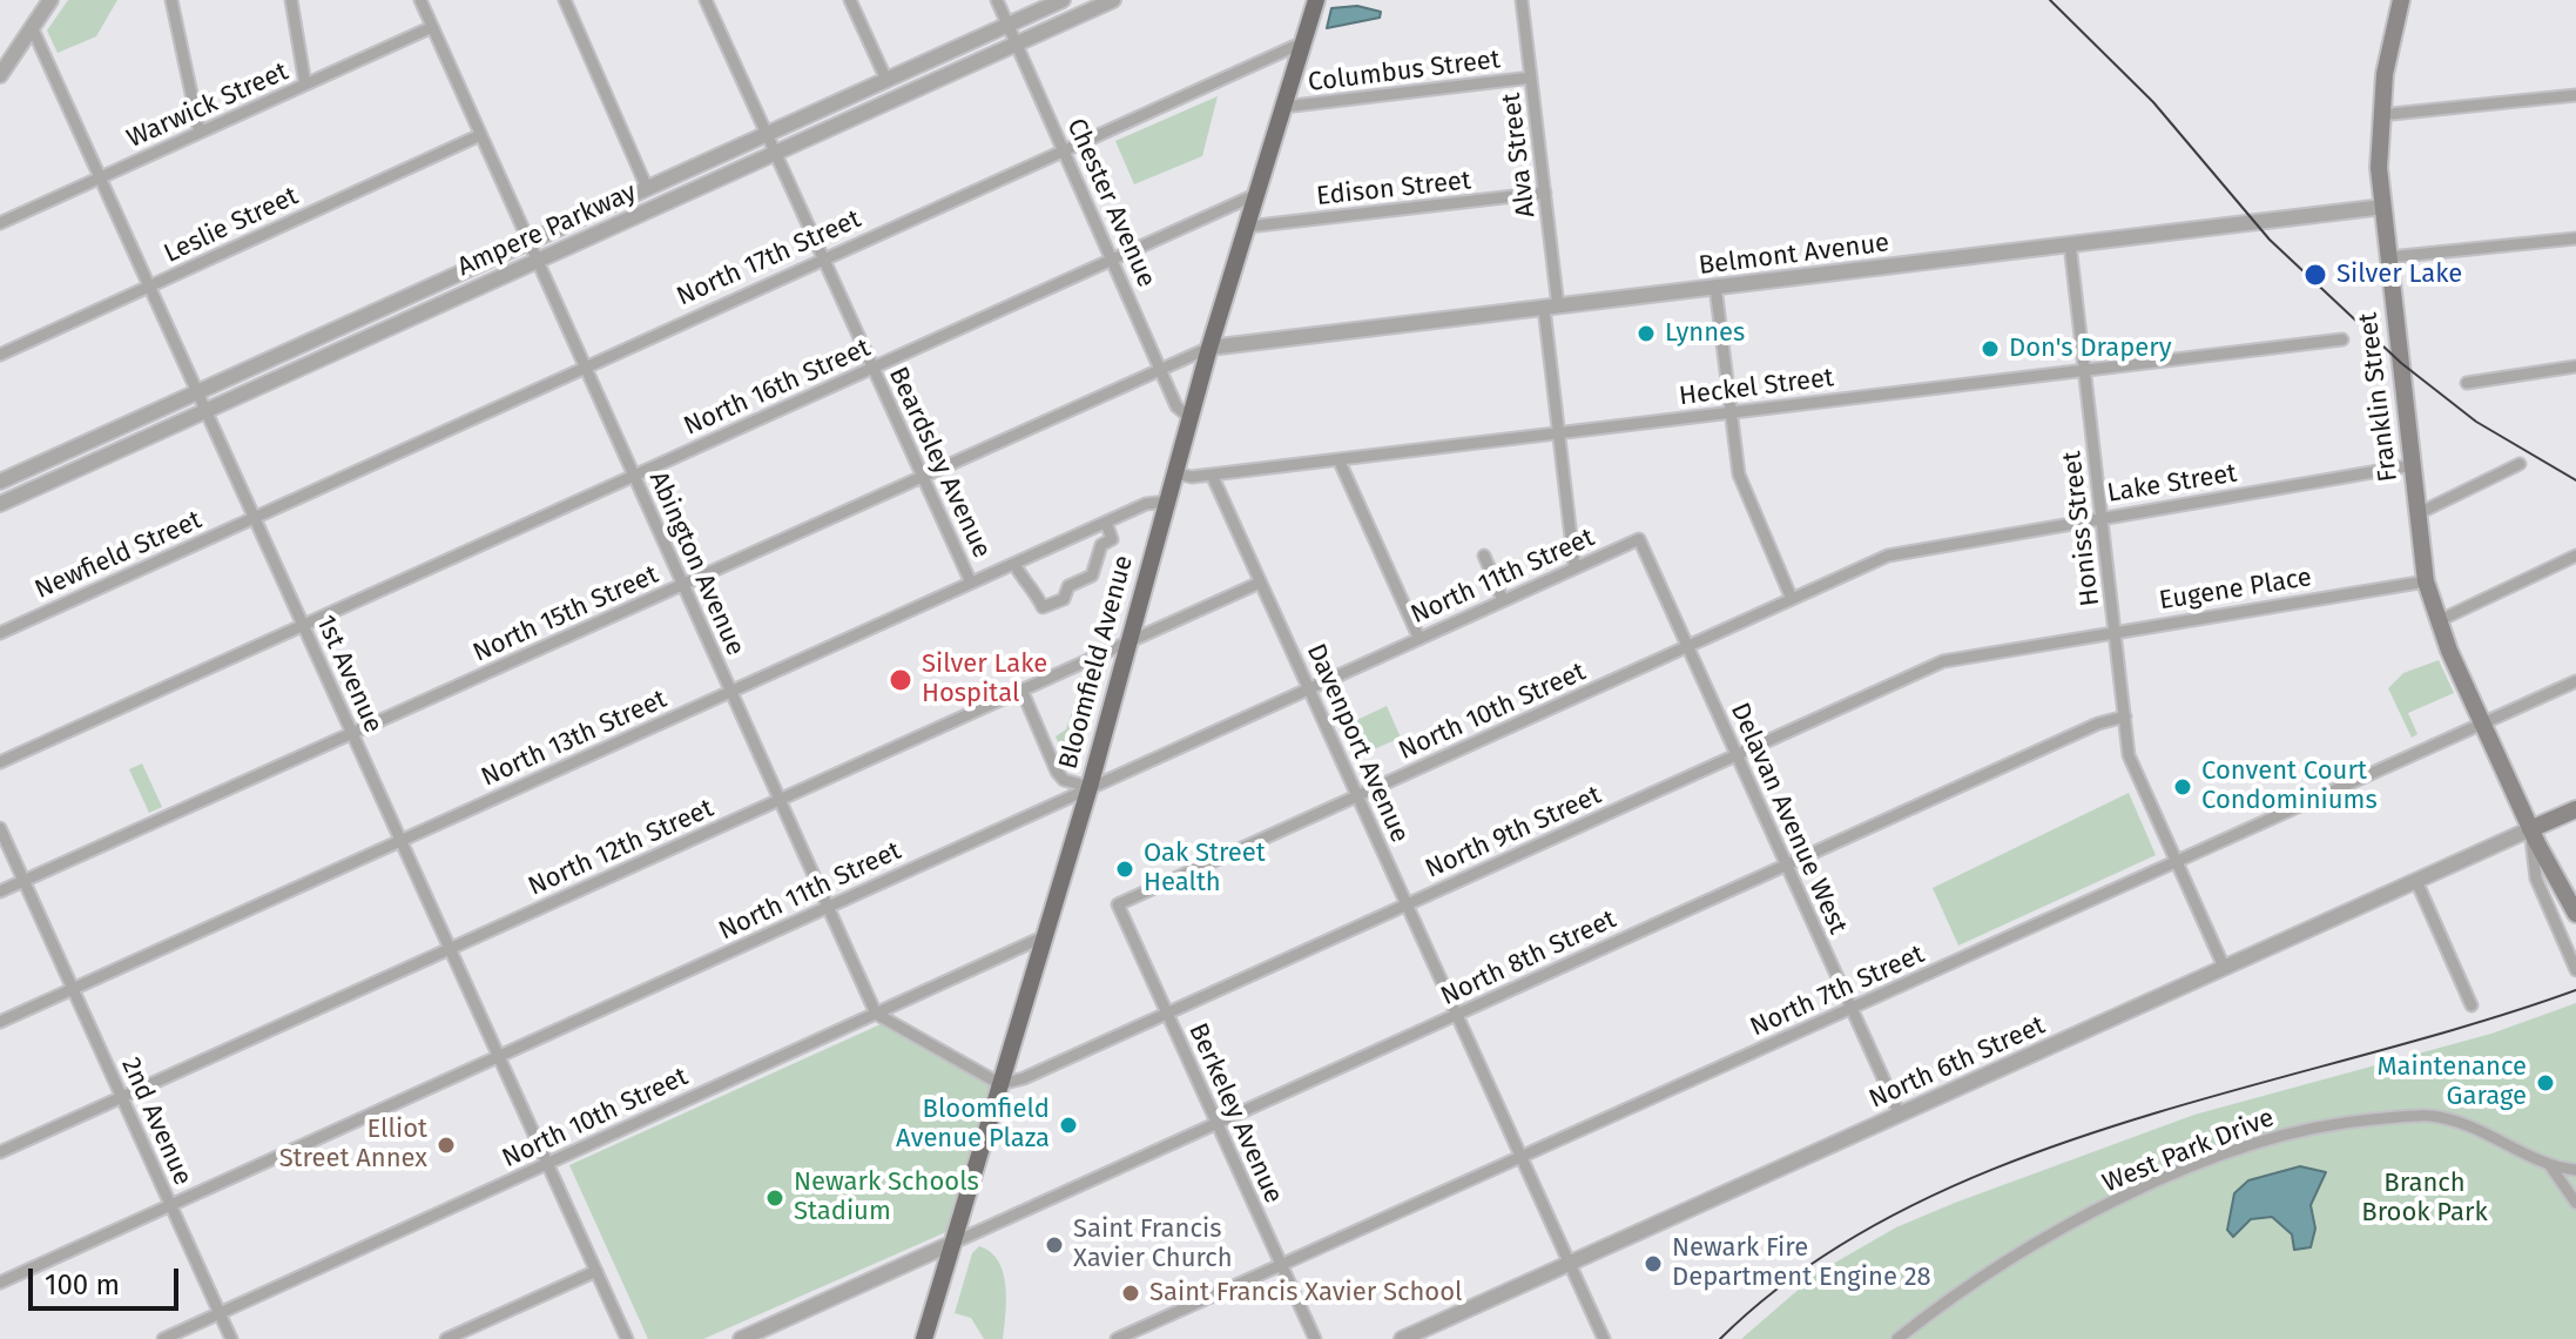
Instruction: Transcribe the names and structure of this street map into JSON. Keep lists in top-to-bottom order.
{
  "streets": {
    "main road": ["Franklin Street", "Bloomfield Avenue"],
    "street": [
      "Columbus Street",
      "Warwick Street",
      "Alva Street",
      "Edison Street",
      "Chester Avenue",
      "Leslie Street",
      "Ampere Parkway",
      "Belmont Avenue",
      "North 17th Street",
      "North 16th Street",
      "Heckel Street",
      "Beardsley Avenue",
      "Lake Street",
      "Honiss Street",
      "Newfield Street",
      "Abington Avenue",
      "North 11th Street",
      "Eugene Place",
      "North 15th Street",
      "1st Avenue",
      "North 10th Street",
      "North 13th Street",
      "Davenport Avenue",
      "Delavan Avenue West",
      "North 9th Street",
      "North 12th Street",
      "North 8th Street",
      "North 7th Street",
      "North 6th Street",
      "Berkeley Avenue",
      "2nd Avenue",
      "West Park Drive"
    ]
  },
  "crossings": [
    ["Columbus Street", "Alva Street"],
    ["Columbus Street", "Bloomfield Avenue"],
    ["Warwick Street", "Abington Avenue"],
    ["Warwick Street", "1st Avenue"],
    ["Alva Street", "Edison Street"],
    ["Alva Street", "Belmont Avenue"],
    ["Alva Street", "Heckel Street"],
    ["Alva Street", "North 11th Street"],
    ["Edison Street", "Bloomfield Avenue"],
    ["Chester Avenue", "Ampere Parkway"],
    ["Chester Avenue", "North 17th Street"],
    ["Chester Avenue", "North 16th Street"],
    ["Chester Avenue", "North 15th Street"],
    ["Chester Avenue", "Bloomfield Avenue"],
    ["Leslie Street", "Abington Avenue"],
    ["Leslie Street", "1st Avenue"],
    ["Ampere Parkway", "Beardsley Avenue"],
    ["Ampere Parkway", "Abington Avenue"],
    ["Ampere Parkway", "1st Avenue"],
    ["Belmont Avenue", "Franklin Street"],
    ["Belmont Avenue", "Honiss Street"],
    ["Belmont Avenue", "North 15th Street"],
    ["Belmont Avenue", "Bloomfield Avenue"],
    ["North 17th Street", "Beardsley Avenue"],
    ["North 17th Street", "Newfield Street"],
    ["North 17th Street", "Abington Avenue"],
    ["North 17th Street", "Bloomfield Avenue"],
    ["North 17th Street", "1st Avenue"],
    ["North 16th Street", "Beardsley Avenue"],
    ["North 16th Street", "Abington Avenue"],
    ["North 16th Street", "Bloomfield Avenue"],
    ["North 16th Street", "1st Avenue"],
    ["Heckel Street", "Honiss Street"],
    ["Heckel Street", "Bloomfield Avenue"],
    ["Heckel Street", "Davenport Avenue"],
    ["Franklin Street", "Lake Street"],
    ["Franklin Street", "Eugene Place"],
    ["Franklin Street", "North 7th Street"],
    ["Franklin Street", "North 6th Street"],
    ["Beardsley Avenue", "North 15th Street"],
    ["Beardsley Avenue", "North 13th Street"],
    ["Lake Street", "Honiss Street"],
    ["Lake Street", "North 10th Street"],
    ["Honiss Street", "Eugene Place"],
    ["Honiss Street", "North 8th Street"],
    ["Honiss Street", "North 7th Street"],
    ["Honiss Street", "North 6th Street"],
    ["Newfield Street", "1st Avenue"],
    ["Abington Avenue", "North 11th Street"],
    ["Abington Avenue", "North 15th Street"],
    ["Abington Avenue", "North 10th Street"],
    ["Abington Avenue", "North 13th Street"],
    ["Abington Avenue", "North 12th Street"],
    ["North 11th Street", "Bloomfield Avenue"],
    ["North 11th Street", "1st Avenue"],
    ["North 11th Street", "Davenport Avenue"],
    ["North 11th Street", "Delavan Avenue West"],
    ["North 11th Street", "2nd Avenue"],
    ["Eugene Place", "North 9th Street"],
    ["North 15th Street", "Bloomfield Avenue"],
    ["North 15th Street", "1st Avenue"],
    ["North 15th Street", "2nd Avenue"],
    ["Bloomfield Avenue", "North 10th Street"],
    ["Bloomfield Avenue", "North 13th Street"],
    ["Bloomfield Avenue", "North 9th Street"],
    ["Bloomfield Avenue", "North 12th Street"],
    ["Bloomfield Avenue", "North 8th Street"],
    ["1st Avenue", "North 10th Street"],
    ["1st Avenue", "North 13th Street"],
    ["1st Avenue", "North 12th Street"],
    ["North 10th Street", "Davenport Avenue"],
    ["North 10th Street", "Delavan Avenue West"],
    ["North 10th Street", "Berkeley Avenue"],
    ["North 10th Street", "2nd Avenue"],
    ["North 13th Street", "2nd Avenue"],
    ["Davenport Avenue", "North 9th Street"],
    ["Davenport Avenue", "North 12th Street"],
    ["Davenport Avenue", "North 8th Street"],
    ["Davenport Avenue", "North 7th Street"],
    ["Davenport Avenue", "North 6th Street"],
    ["Delavan Avenue West", "North 9th Street"],
    ["Delavan Avenue West", "North 8th Street"],
    ["Delavan Avenue West", "North 7th Street"],
    ["Delavan Avenue West", "North 6th Street"],
    ["North 9th Street", "Berkeley Avenue"],
    ["North 12th Street", "2nd Avenue"],
    ["North 8th Street", "Berkeley Avenue"],
    ["North 7th Street", "Berkeley Avenue"]
  ],
  "parks": ["Branch Brook Park"],
  "places": [
    "Silver Lake",
    "Lynnes",
    "Don's Drapery",
    "Silver Lake Hospital",
    "Convent Court Condominiums",
    "Oak Street Health",
    "Maintenance Garage",
    "Bloomfield Avenue Plaza",
    "Elliot Street Annex",
    "Newark Schools Stadium",
    "Saint Francis Xavier Church",
    "Newark Fire Department Engine 28",
    "Saint Francis Xavier School"
  ],
  "scale_bar": "100 m"
}
